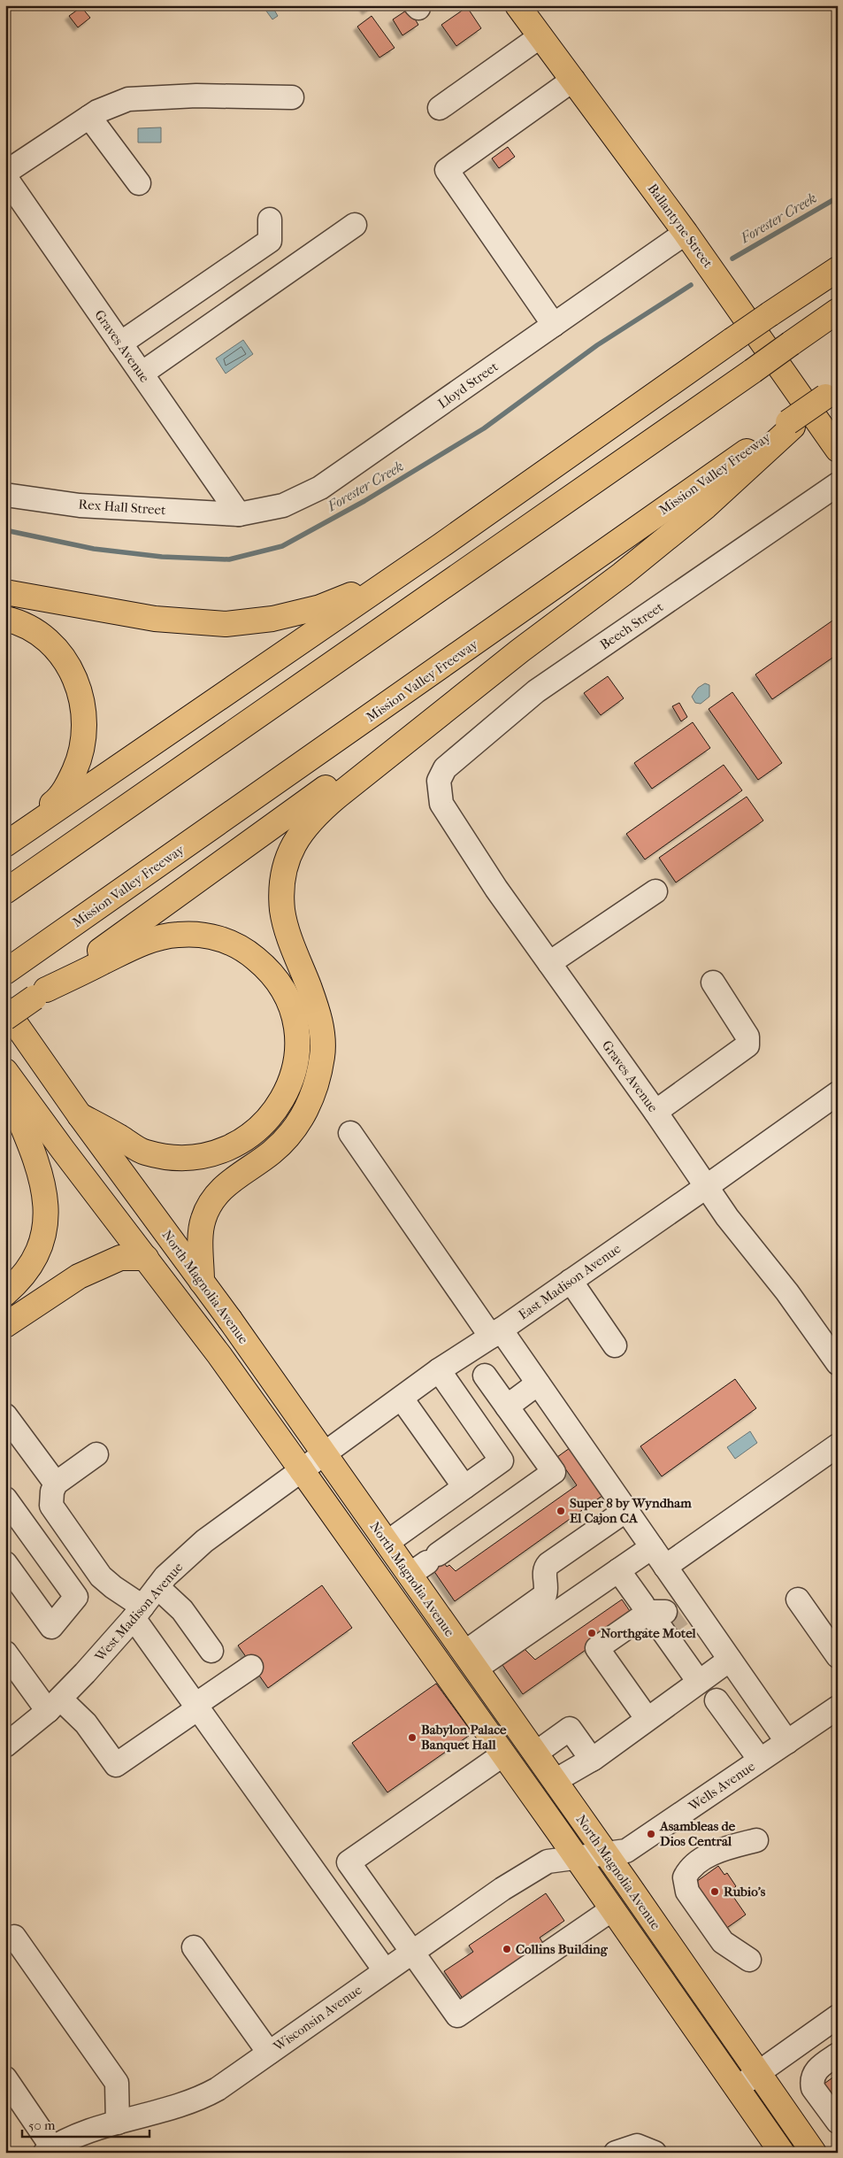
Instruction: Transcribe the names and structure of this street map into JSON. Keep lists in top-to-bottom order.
{
  "streets": {
    "main road": ["Ballantyne Street", "Mission Valley Freeway", "North Magnolia Avenue"],
    "street": [
      "Graves Avenue",
      "Lloyd Street",
      "Rex Hall Street",
      "Beech Street",
      "East Madison Avenue",
      "West Madison Avenue",
      "Wells Avenue",
      "Wisconsin Avenue"
    ]
  },
  "crossings": [
    ["Ballantyne Street", "Lloyd Street"],
    ["Graves Avenue", "Lloyd Street"],
    ["Graves Avenue", "Rex Hall Street"],
    ["Graves Avenue", "Beech Street"],
    ["Graves Avenue", "East Madison Avenue"],
    ["Lloyd Street", "Rex Hall Street"],
    ["East Madison Avenue", "North Magnolia Avenue"],
    ["East Madison Avenue", "West Madison Avenue"],
    ["North Magnolia Avenue", "West Madison Avenue"],
    ["North Magnolia Avenue", "Wells Avenue"],
    ["North Magnolia Avenue", "Wisconsin Avenue"],
    ["Wells Avenue", "Wisconsin Avenue"]
  ],
  "water": ["Forester Creek"],
  "places": [
    "Super 8 by Wyndham El Cajon CA",
    "Northgate Motel",
    "Babylon Palace Banquet Hall",
    "Asambleas de Dios Central",
    "Rubio's",
    "Collins Building"
  ],
  "scale_bar": "50 m"
}
